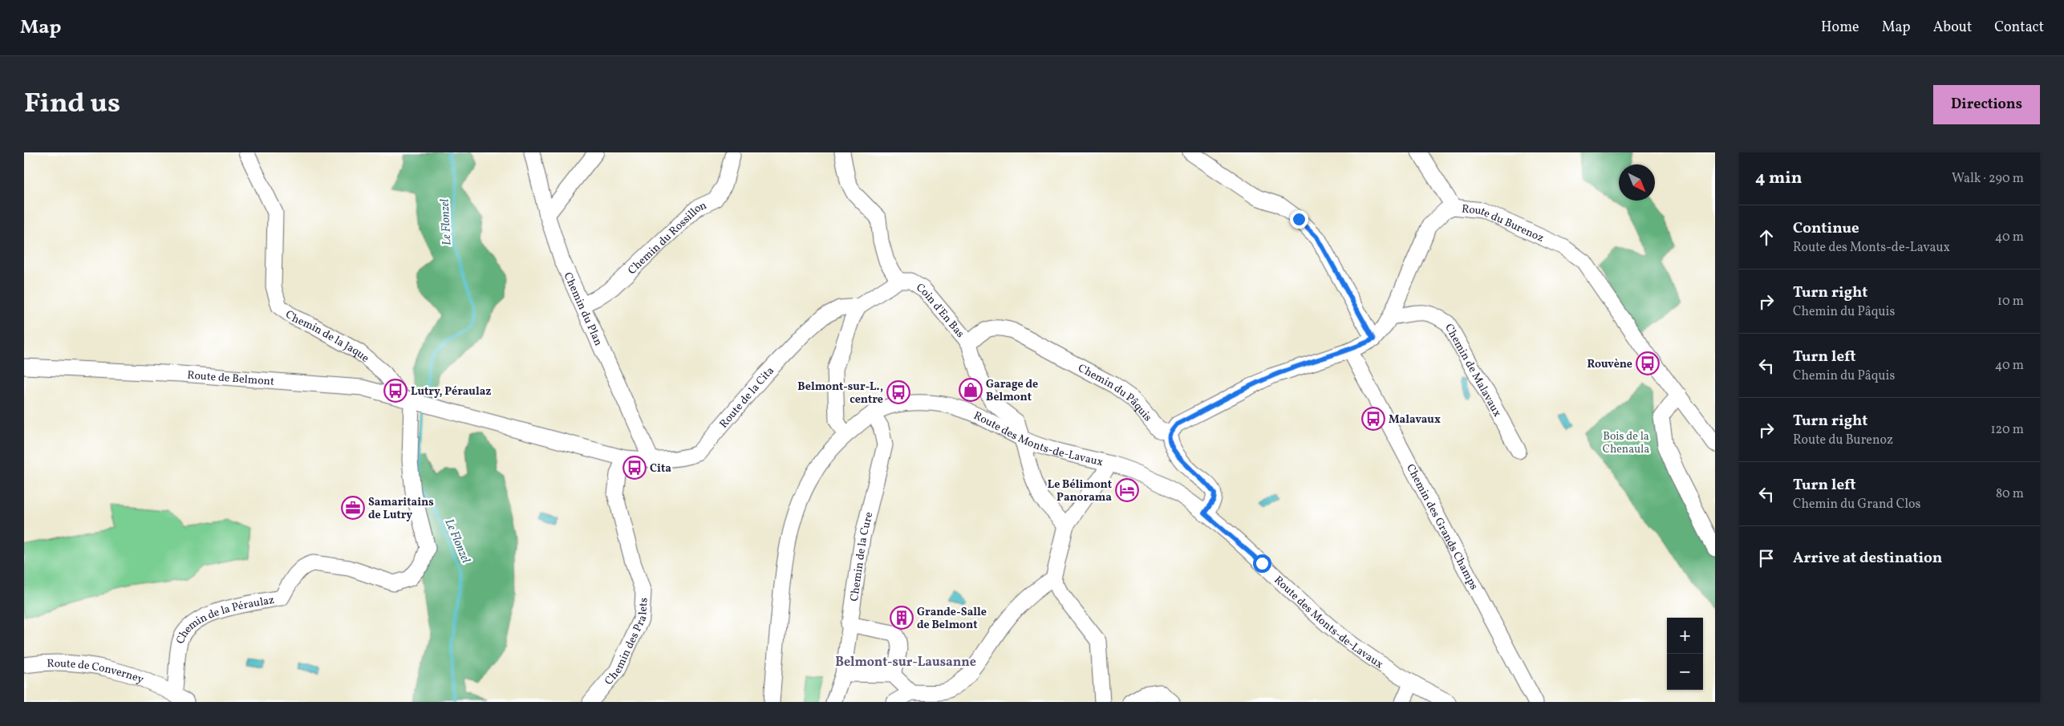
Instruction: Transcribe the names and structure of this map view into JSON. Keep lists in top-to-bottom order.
{
  "streets": {
    "street": [
      "Route du Burenoz",
      "Chemin du Rossillon",
      "Chemin du Plan",
      "Coin d'En Bas",
      "Chemin de la Jaque",
      "Chemin de Malavaux",
      "Route de Belmont",
      "Chemin du Pâquis",
      "Route de la Cita",
      "Route des Monts-de-Lavaux",
      "Chemin des Grands Champs",
      "Chemin de la Cure",
      "Chemin de la Péraulaz",
      "Chemin des Pralets",
      "Route de Converney"
    ]
  },
  "crossings": [
    ["Route du Burenoz", "Chemin de Malavaux"],
    ["Route du Burenoz", "Chemin du Pâquis"],
    ["Route du Burenoz", "Chemin des Grands Champs"],
    ["Chemin du Rossillon", "Chemin du Plan"],
    ["Chemin du Plan", "Route de la Cita"],
    ["Coin d'En Bas", "Chemin du Pâquis"],
    ["Coin d'En Bas", "Route des Monts-de-Lavaux"],
    ["Chemin de la Jaque", "Route de Belmont"],
    ["Chemin de la Jaque", "Chemin de la Péraulaz"],
    ["Route de Belmont", "Route de la Cita"],
    ["Route de Belmont", "Chemin de la Péraulaz"],
    ["Route de la Cita", "Chemin des Pralets"],
    ["Route des Monts-de-Lavaux", "Chemin de la Cure"],
    ["Chemin de la Péraulaz", "Route de Converney"]
  ],
  "districts": ["Belmont-sur-Lausanne"],
  "water": ["Le Flonzel"],
  "parks": ["Bois de la Chenaula"],
  "places": {
    "bus stop": [
      "Rouvène",
      "Lutry, Péraulaz",
      "Belmont-sur-L., centre",
      "Malavaux",
      "Cita"
    ],
    "shop": ["Garage de Belmont"],
    "hotel": ["Le Bélimont Panorama"],
    "office": ["Samaritains de Lutry"],
    "building": ["Grande-Salle de Belmont"]
  },
  "north": "bottom right",
  "page": {
    "header": "Map",
    "nav": [
      "Home",
      "Map",
      "About",
      "Contact"
    ],
    "title": "Find us",
    "buttons": "Directions",
    "heading": ["4 min", "Walk · 290 m"],
    "list": [
      ["Continue", "Route des Monts-de-Lavaux", "40 m"],
      ["Turn right", "Chemin du Pâquis", "10 m"],
      ["Turn left", "Chemin du Pâquis", "40 m"],
      ["Turn right", "Route du Burenoz", "120 m"],
      ["Turn left", "Chemin du Grand Clos", "80 m"],
      "Arrive at destination"
    ],
    "map_buttons": ["+", "−"]
  }
}
